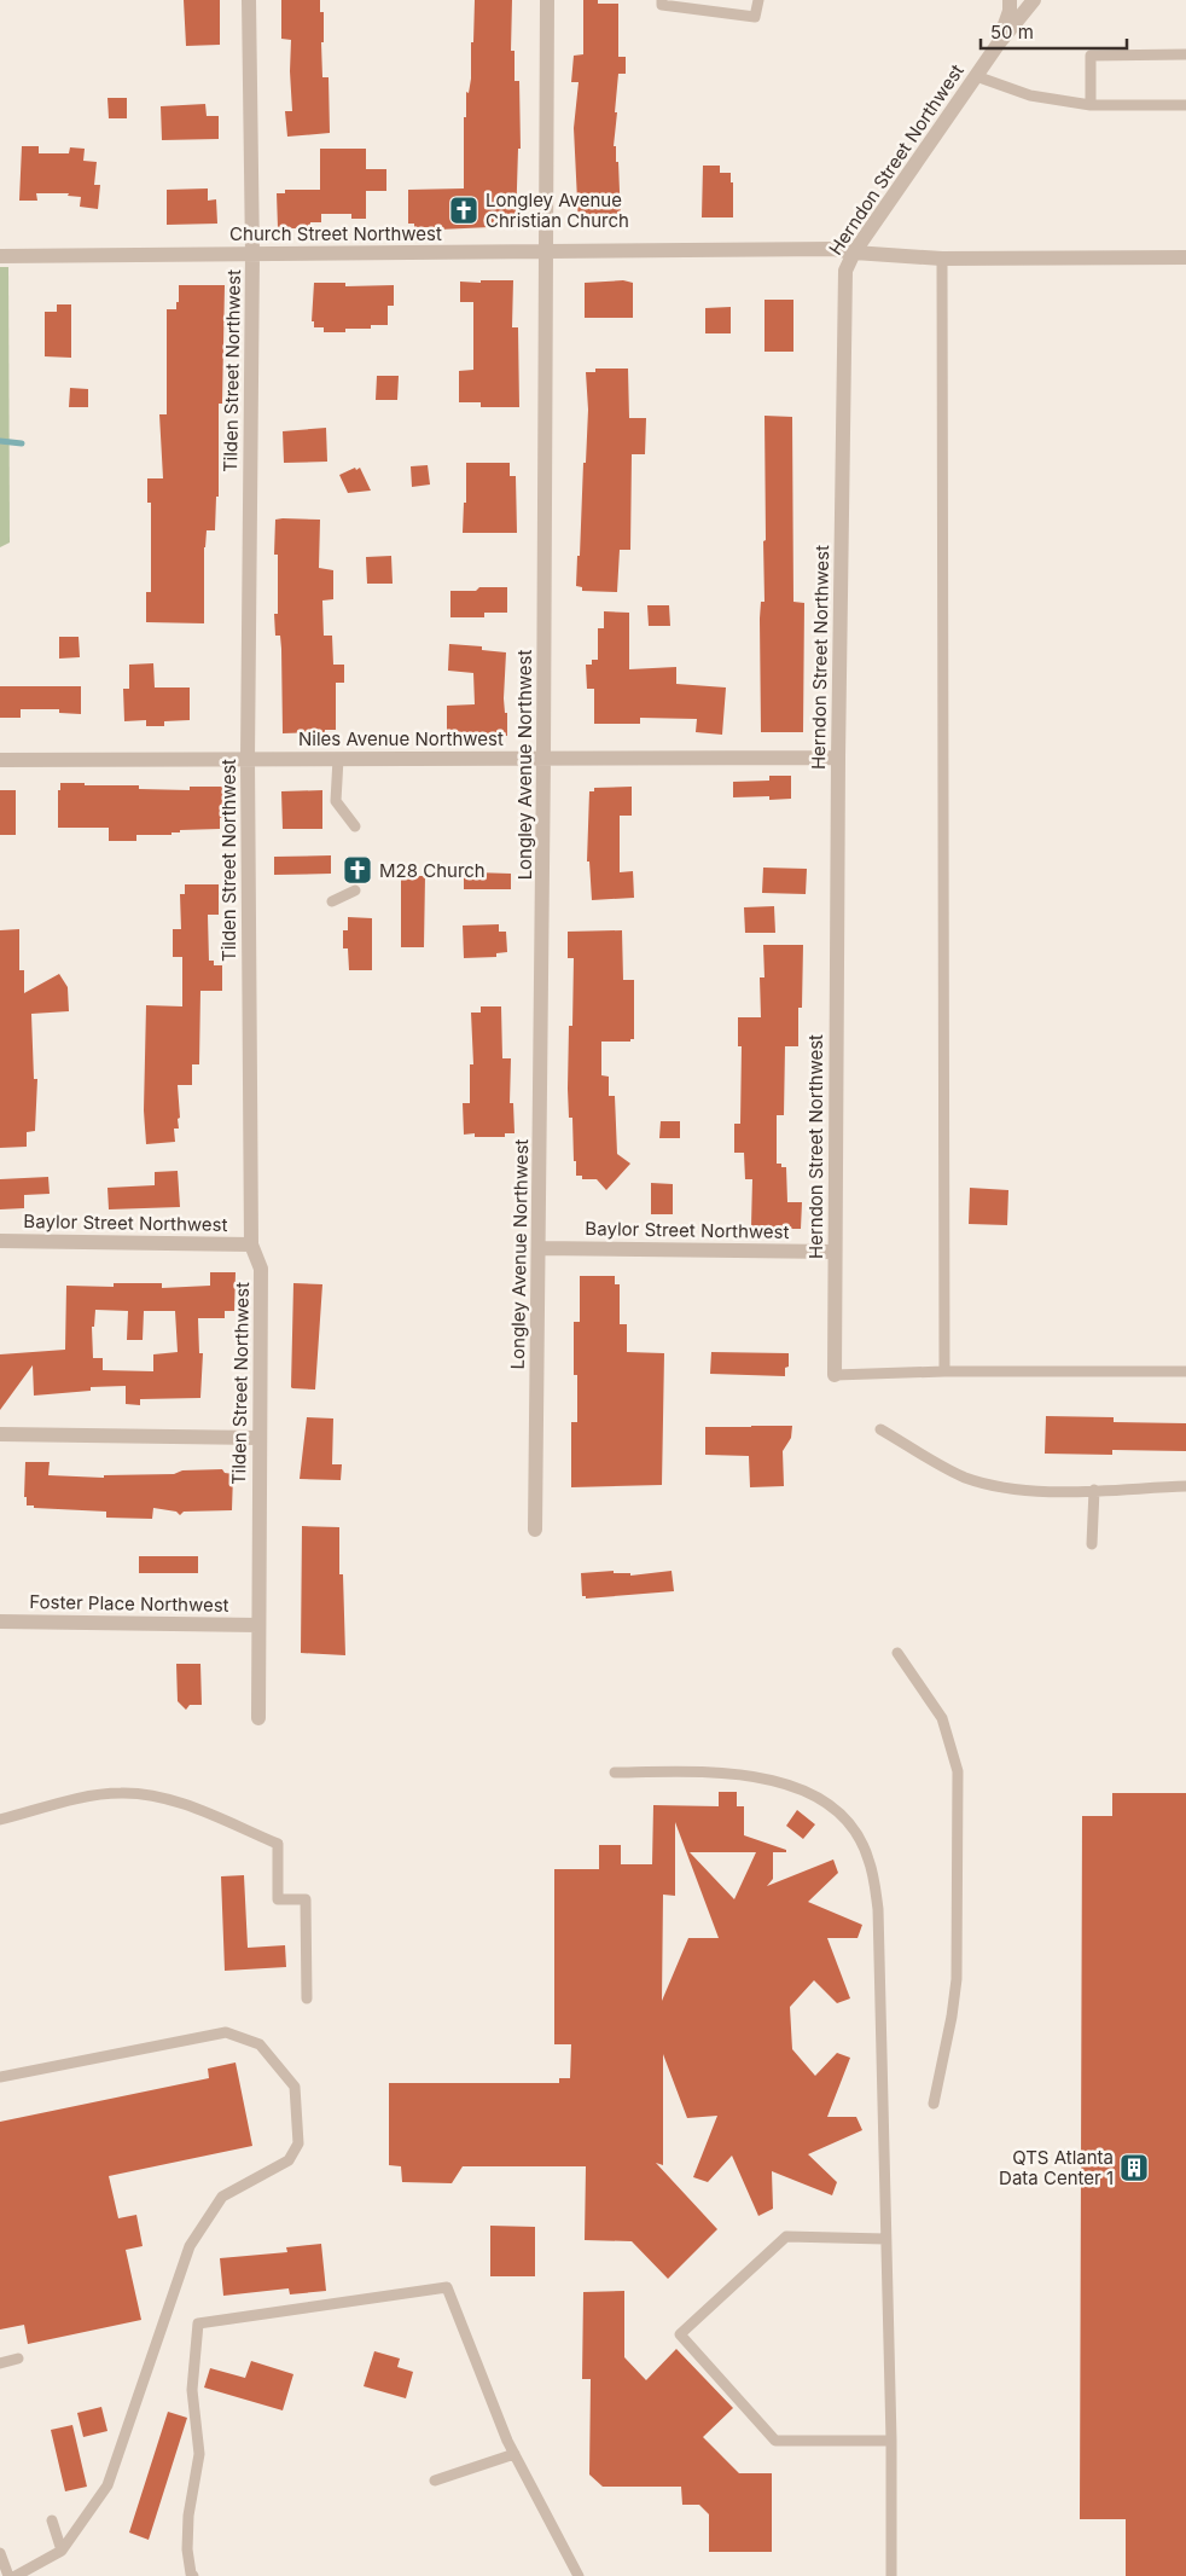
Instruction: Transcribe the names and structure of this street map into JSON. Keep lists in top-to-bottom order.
{
  "streets": {
    "street": [
      "Herndon Street Northwest",
      "Church Street Northwest",
      "Tilden Street Northwest",
      "Niles Avenue Northwest",
      "Longley Avenue Northwest",
      "Baylor Street Northwest",
      "Foster Place Northwest"
    ]
  },
  "crossings": [
    ["Herndon Street Northwest", "Church Street Northwest"],
    ["Herndon Street Northwest", "Niles Avenue Northwest"],
    ["Herndon Street Northwest", "Baylor Street Northwest"],
    ["Church Street Northwest", "Tilden Street Northwest"],
    ["Church Street Northwest", "Longley Avenue Northwest"],
    ["Tilden Street Northwest", "Niles Avenue Northwest"],
    ["Tilden Street Northwest", "Baylor Street Northwest"],
    ["Tilden Street Northwest", "Foster Place Northwest"],
    ["Niles Avenue Northwest", "Longley Avenue Northwest"],
    ["Longley Avenue Northwest", "Baylor Street Northwest"]
  ],
  "places": {
    "church": ["Longley Avenue Christian Church", "M28 Church"],
    "building": ["QTS Atlanta Data Center 1"]
  },
  "scale_bar": "50 m"
}
